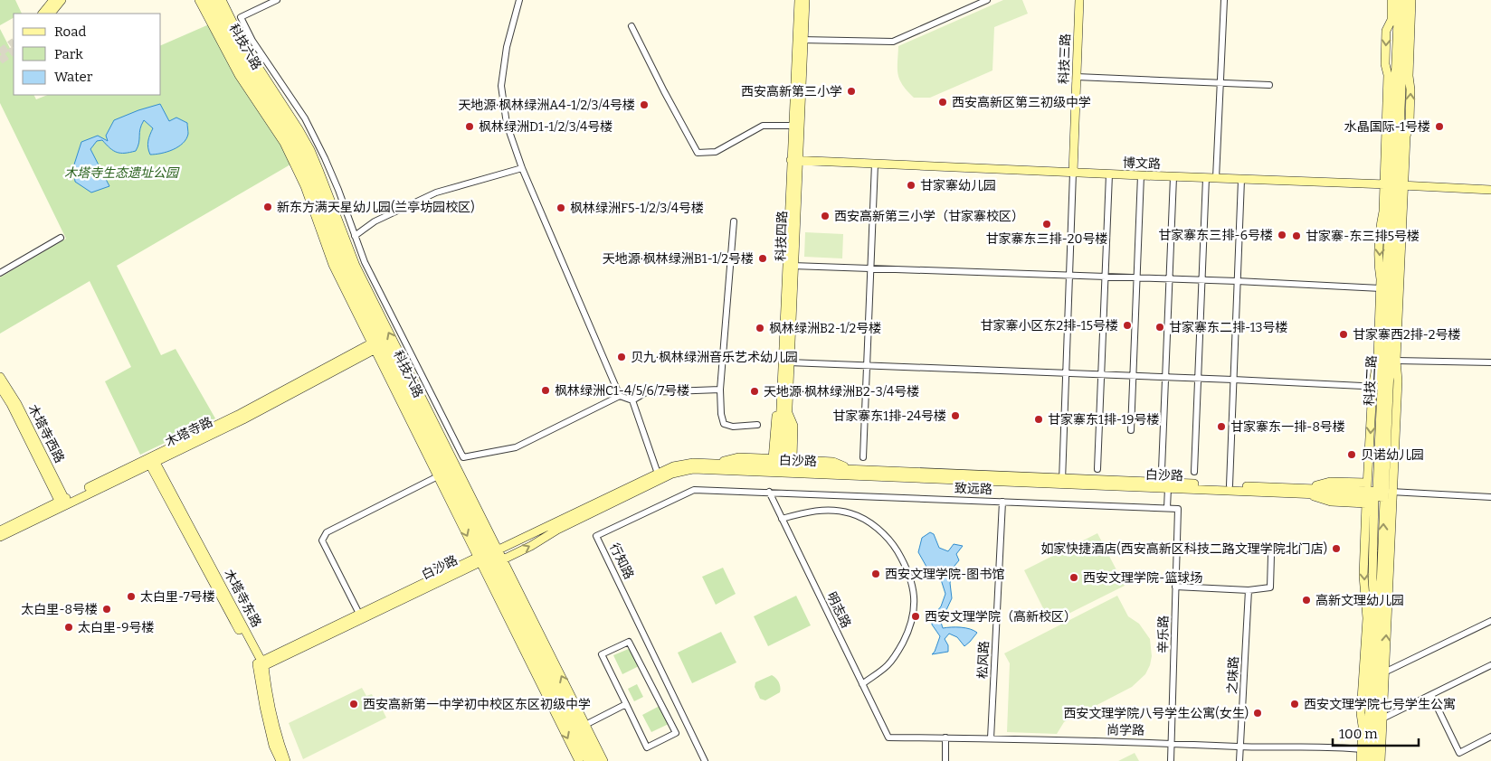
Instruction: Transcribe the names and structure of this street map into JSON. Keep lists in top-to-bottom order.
{
  "streets": {
    "street": [
      "科技六路",
      "科技三路",
      "博文路",
      "科技四路",
      "科技二路",
      "木塔寺路",
      "木塔寺西路",
      "白沙路",
      "致远路",
      "行知路",
      "木塔寺东路",
      "明志路",
      "辛乐路",
      "松风路",
      "之味路",
      "尚学路"
    ]
  },
  "crossings": [
    ["科技六路", "木塔寺路"],
    ["科技六路", "白沙路"],
    ["科技三路", "博文路"],
    ["博文路", "科技四路"],
    ["博文路", "科技二路"],
    ["科技四路", "白沙路"],
    ["科技二路", "白沙路"],
    ["木塔寺路", "木塔寺西路"],
    ["木塔寺路", "木塔寺东路"],
    ["白沙路", "木塔寺东路"],
    ["致远路", "行知路"],
    ["致远路", "明志路"],
    ["致远路", "辛乐路"],
    ["致远路", "松风路"],
    ["行知路", "明志路"],
    ["明志路", "尚学路"],
    ["辛乐路", "尚学路"],
    ["松风路", "尚学路"],
    ["之味路", "尚学路"]
  ],
  "parks": ["木塔寺生态遗址公园"],
  "places": [
    "西安高新第三小学",
    "西安高新区第三初级中学",
    "天地源·枫林绿洲A4-1/2/3/4号楼",
    "枫林绿洲D1-1/2/3/4号楼",
    "水晶国际-1号楼",
    "甘家寨幼儿园",
    "新东方满天星幼儿园(兰亭坊园校区)",
    "枫林绿洲F5-1/2/3/4号楼",
    "西安高新第三小学（甘家寨校区）",
    "甘家寨东三排-20号楼",
    "甘家寨东三排-6号楼",
    "甘家寨-东三排5号楼",
    "天地源·枫林绿洲B1-1/2号楼",
    "甘家寨小区东2排-15号楼",
    "甘家寨东二排-13号楼",
    "枫林绿洲B2-1/2号楼",
    "甘家寨西2排-2号楼",
    "贝九·枫林绿洲音乐艺术幼儿园",
    "枫林绿洲C1-4/5/6/7号楼",
    "天地源·枫林绿洲B2-3/4号楼",
    "甘家寨东1排-24号楼",
    "甘家寨东1排-19号楼",
    "甘家寨东一排-8号楼",
    "贝诺幼儿园",
    "如家快捷酒店(西安高新区科技二路文理学院北门店)",
    "西安文理学院-图书馆",
    "西安文理学院-篮球场",
    "太白里-7号楼",
    "高新文理幼儿园",
    "太白里-8号楼",
    "西安文理学院（高新校区）",
    "太白里-9号楼",
    "西安高新第一中学初中校区东区初级中学",
    "西安文理学院七号学生公寓",
    "西安文理学院八号学生公寓(女生)"
  ],
  "legend": ["Road", "Park", "Water"],
  "scale_bar": "100 m"
}
